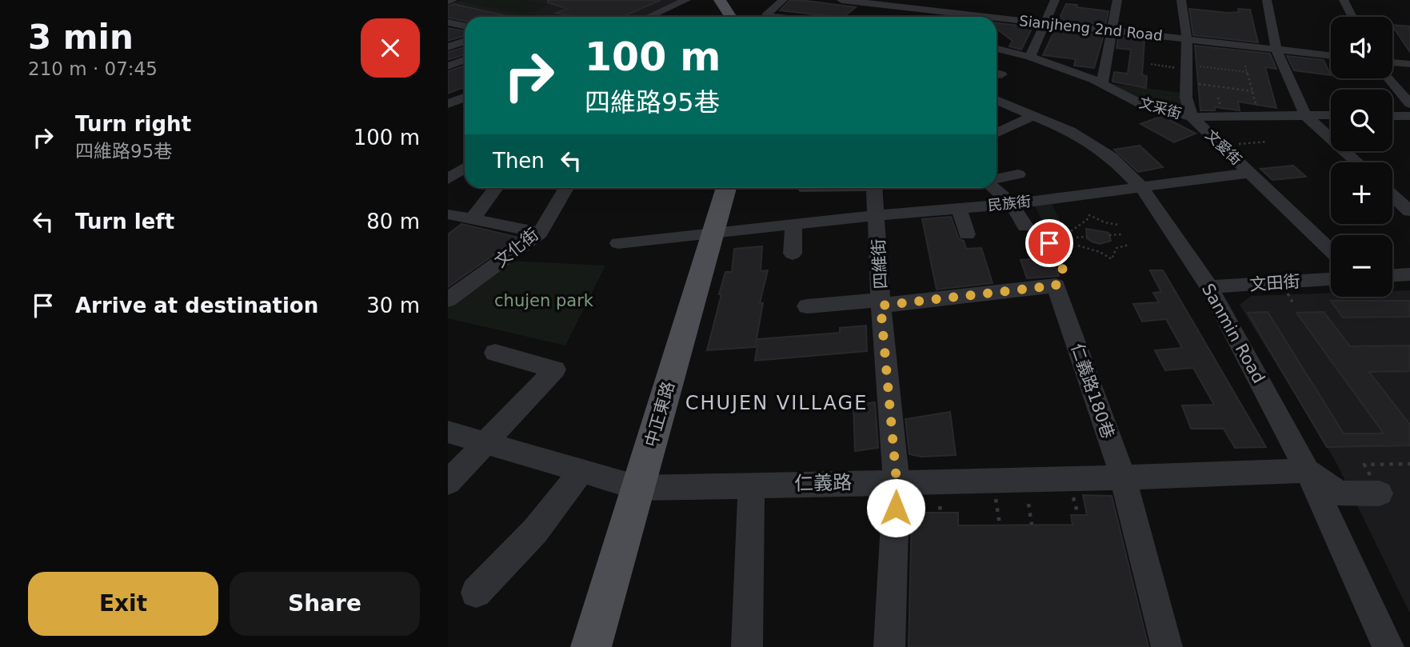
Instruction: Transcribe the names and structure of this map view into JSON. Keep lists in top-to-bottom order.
{
  "streets": {
    "main road": ["中正東路"],
    "street": [
      "Sianjheng 2nd Road",
      "文采街",
      "文愛街",
      "民族街",
      "文化街",
      "四維街",
      "文田街",
      "Sanmin Road",
      "仁義路180巷",
      "仁義路"
    ]
  },
  "crossings": [
    ["Sianjheng 2nd Road", "文愛街"],
    ["文采街", "文愛街"],
    ["文愛街", "民族街"],
    ["民族街", "四維街"],
    ["民族街", "Sanmin Road"],
    ["民族街", "中正東路"],
    ["四維街", "仁義路"],
    ["文田街", "Sanmin Road"],
    ["Sanmin Road", "仁義路"],
    ["仁義路180巷", "仁義路"],
    ["中正東路", "仁義路"]
  ],
  "districts": ["CHUJEN VILLAGE"],
  "parks": ["chujen park"],
  "page": {
    "heading": ["3 min", "210 m · 07:45"],
    "map_buttons": ["+", "−"],
    "turn": ["100 m", "四維路95巷"],
    "list": [
      {
        "name": "Turn right",
        "note": "四維路95巷",
        "value": "100 m"
      },
      {
        "name": "Turn left",
        "value": "80 m"
      },
      {
        "name": "Arrive at destination",
        "value": "30 m"
      }
    ],
    "then": "Then",
    "buttons": ["Exit", "Share"]
  }
}
